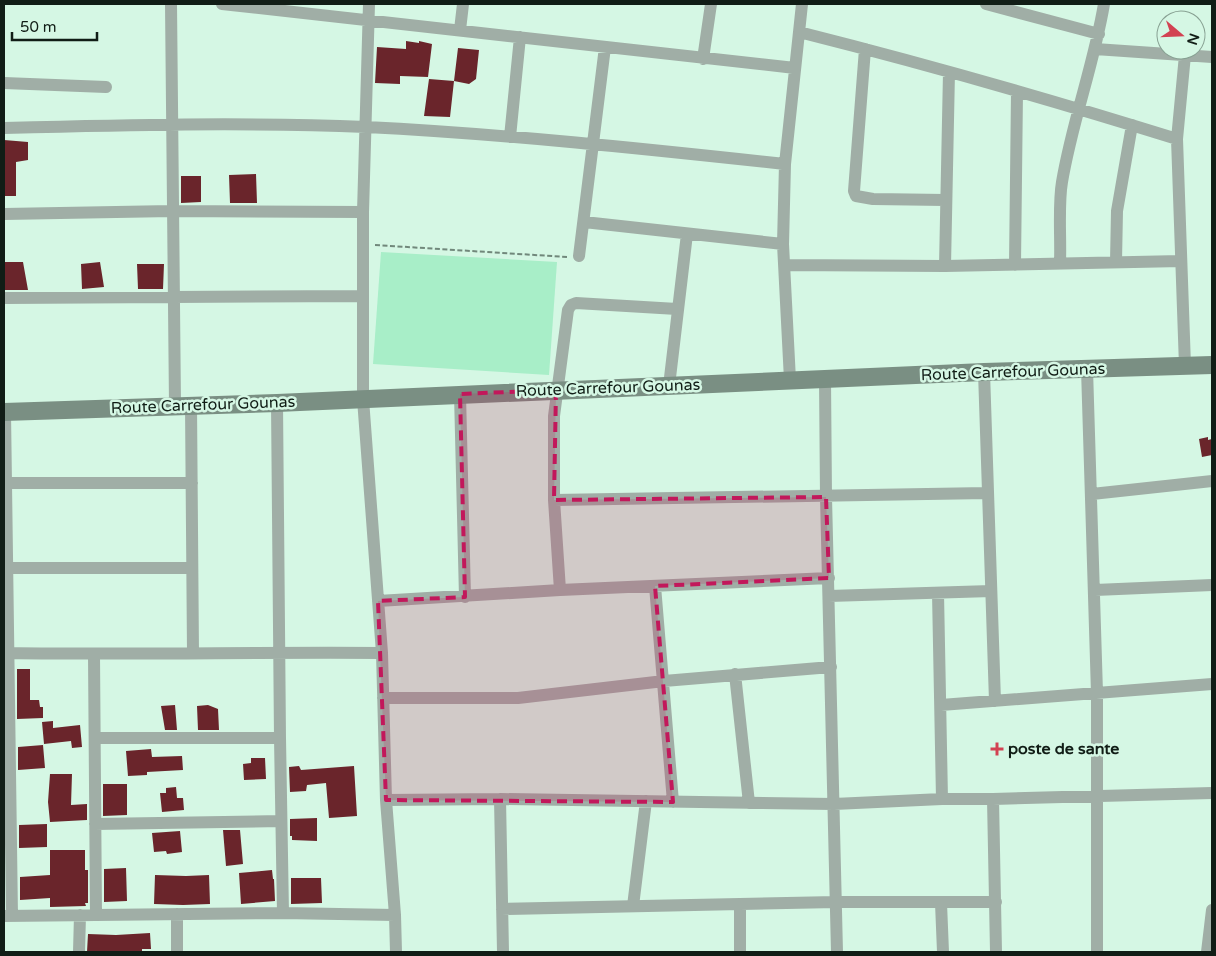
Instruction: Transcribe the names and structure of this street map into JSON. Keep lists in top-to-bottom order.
{
  "streets": {
    "main road": ["Route Carrefour Gounas"]
  },
  "places": {
    "health": ["poste de sante"]
  },
  "scale_bar": "50 m",
  "north": "right"
}
